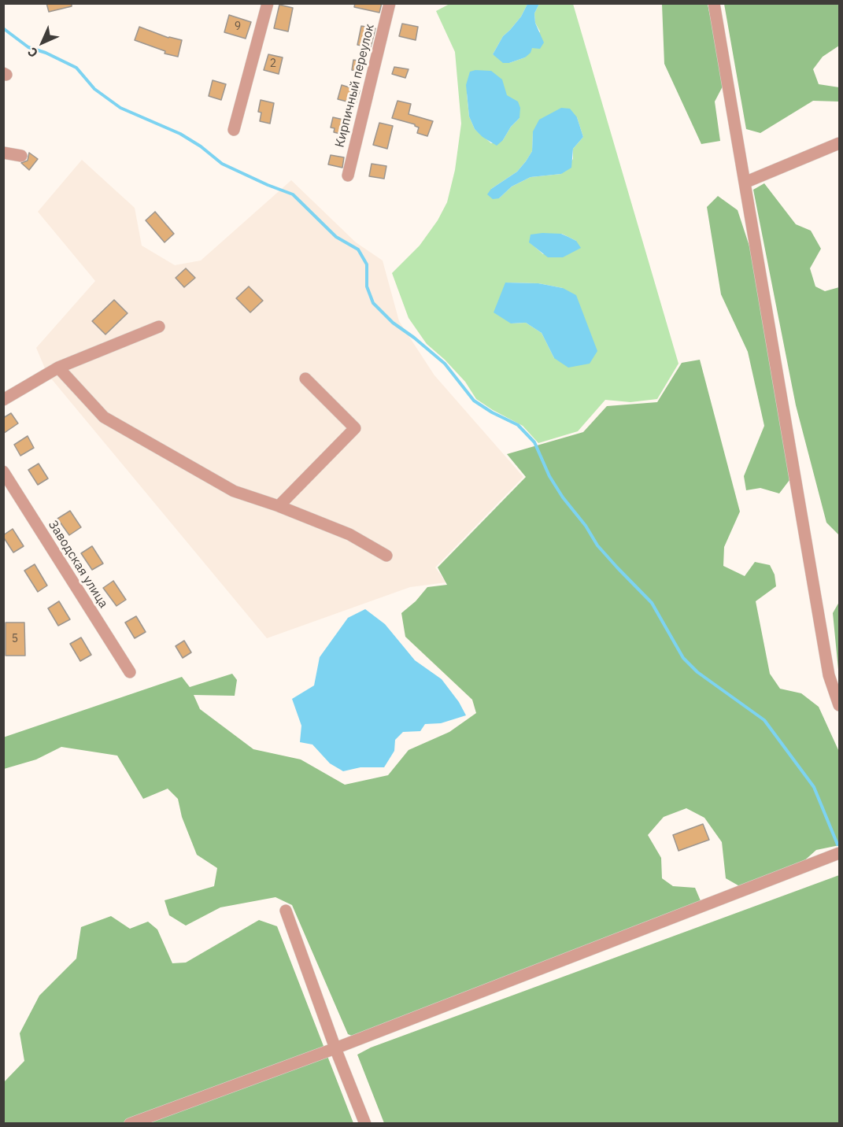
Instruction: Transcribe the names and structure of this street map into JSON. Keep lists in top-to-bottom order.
{
  "streets": {
    "street": ["Кирпичный переулок", "Заводская улица"]
  },
  "house_numbers": ["9", "2", "5"],
  "north": "bottom left"
}
